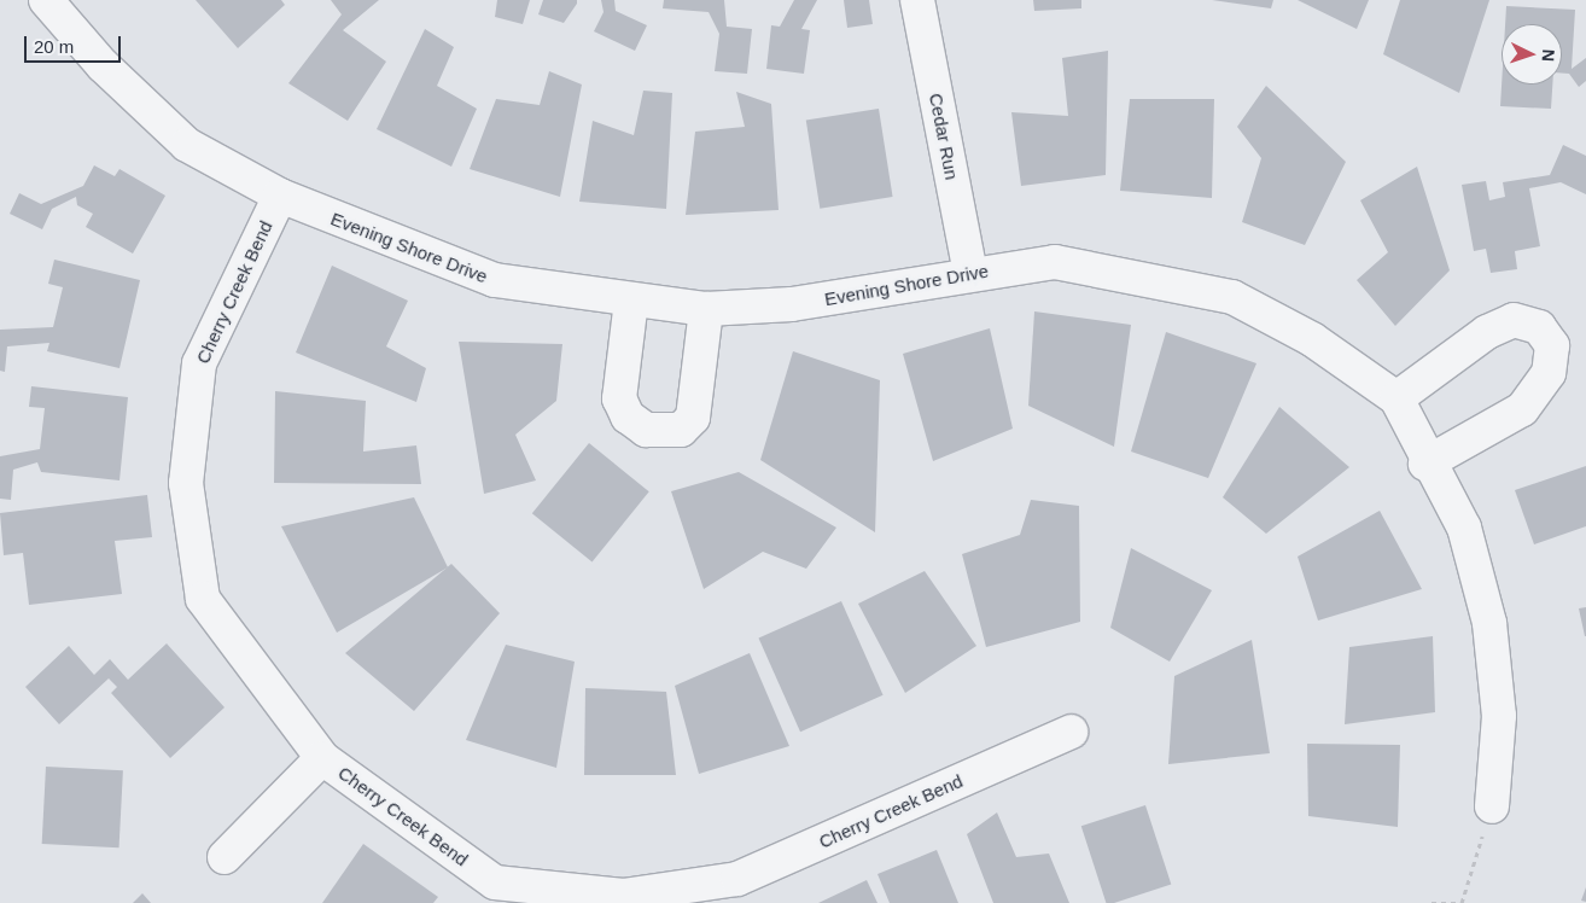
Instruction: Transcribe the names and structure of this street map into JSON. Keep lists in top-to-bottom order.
{
  "streets": {
    "street": ["Cedar Run", "Evening Shore Drive", "Cherry Creek Bend"]
  },
  "crossings": [
    ["Cedar Run", "Evening Shore Drive"],
    ["Evening Shore Drive", "Cherry Creek Bend"]
  ],
  "scale_bar": "20 m",
  "north": "right"
}
